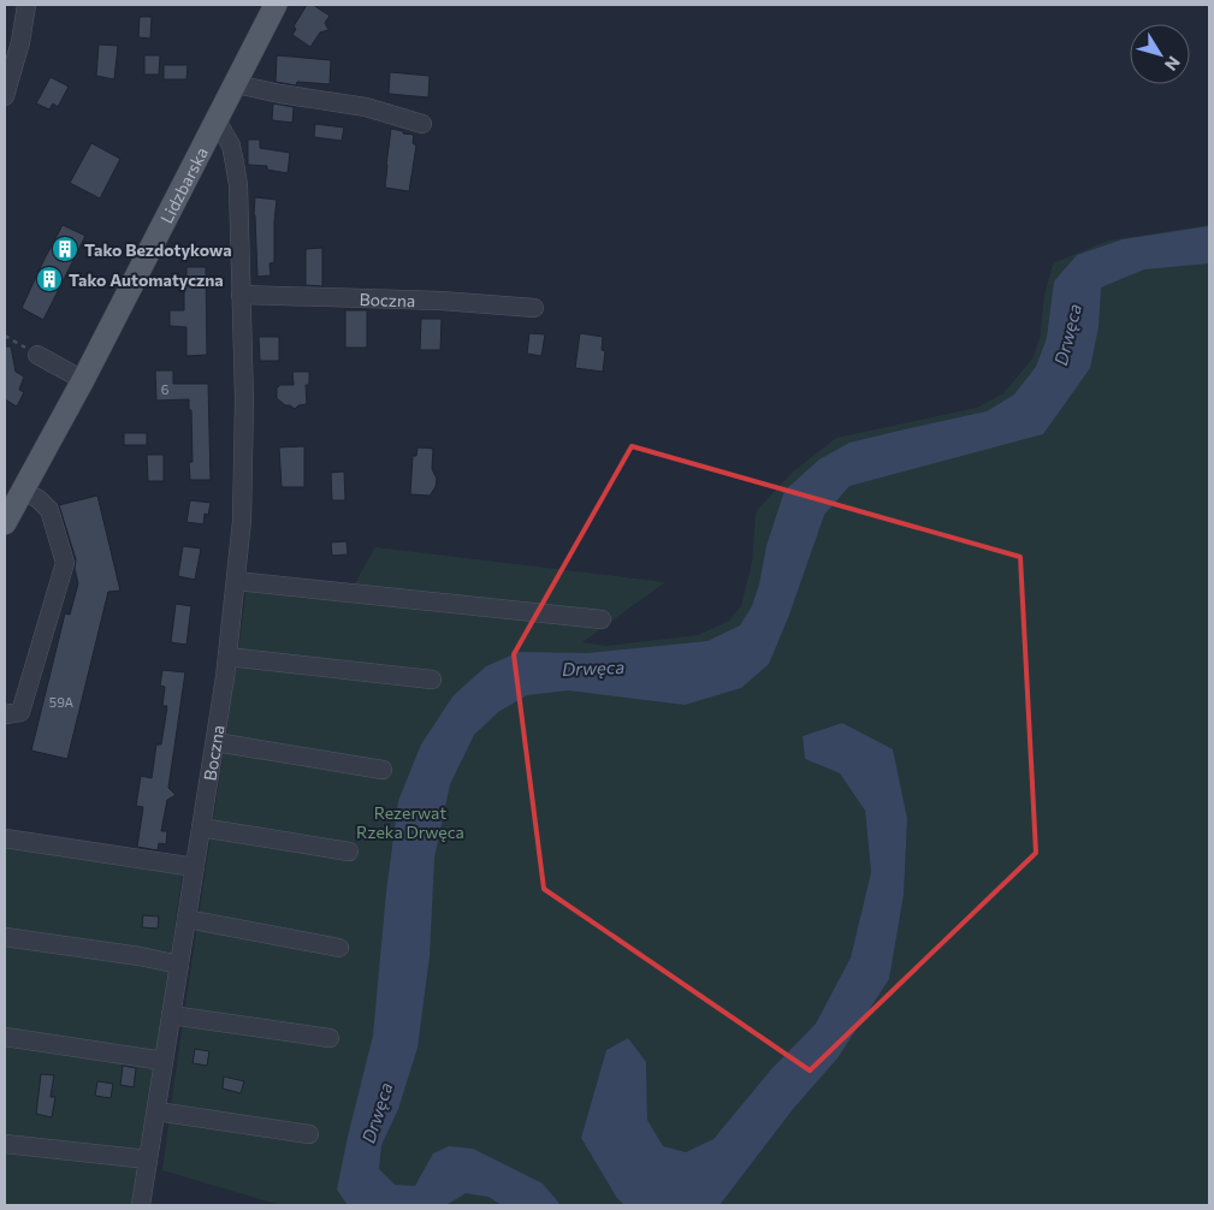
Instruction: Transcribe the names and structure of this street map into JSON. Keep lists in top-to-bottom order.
{
  "streets": {
    "main road": ["Lidzbarska"],
    "street": ["Boczna"]
  },
  "crossings": [
    ["Lidzbarska", "Boczna"]
  ],
  "water": ["Drwęca"],
  "parks": ["Rezerwat Rzeka Drwęca"],
  "places": {
    "building": ["Tako Bezdotykowa", "Tako Automatyczna"]
  },
  "house_numbers": ["6", "59A"],
  "north": "bottom right"
}
